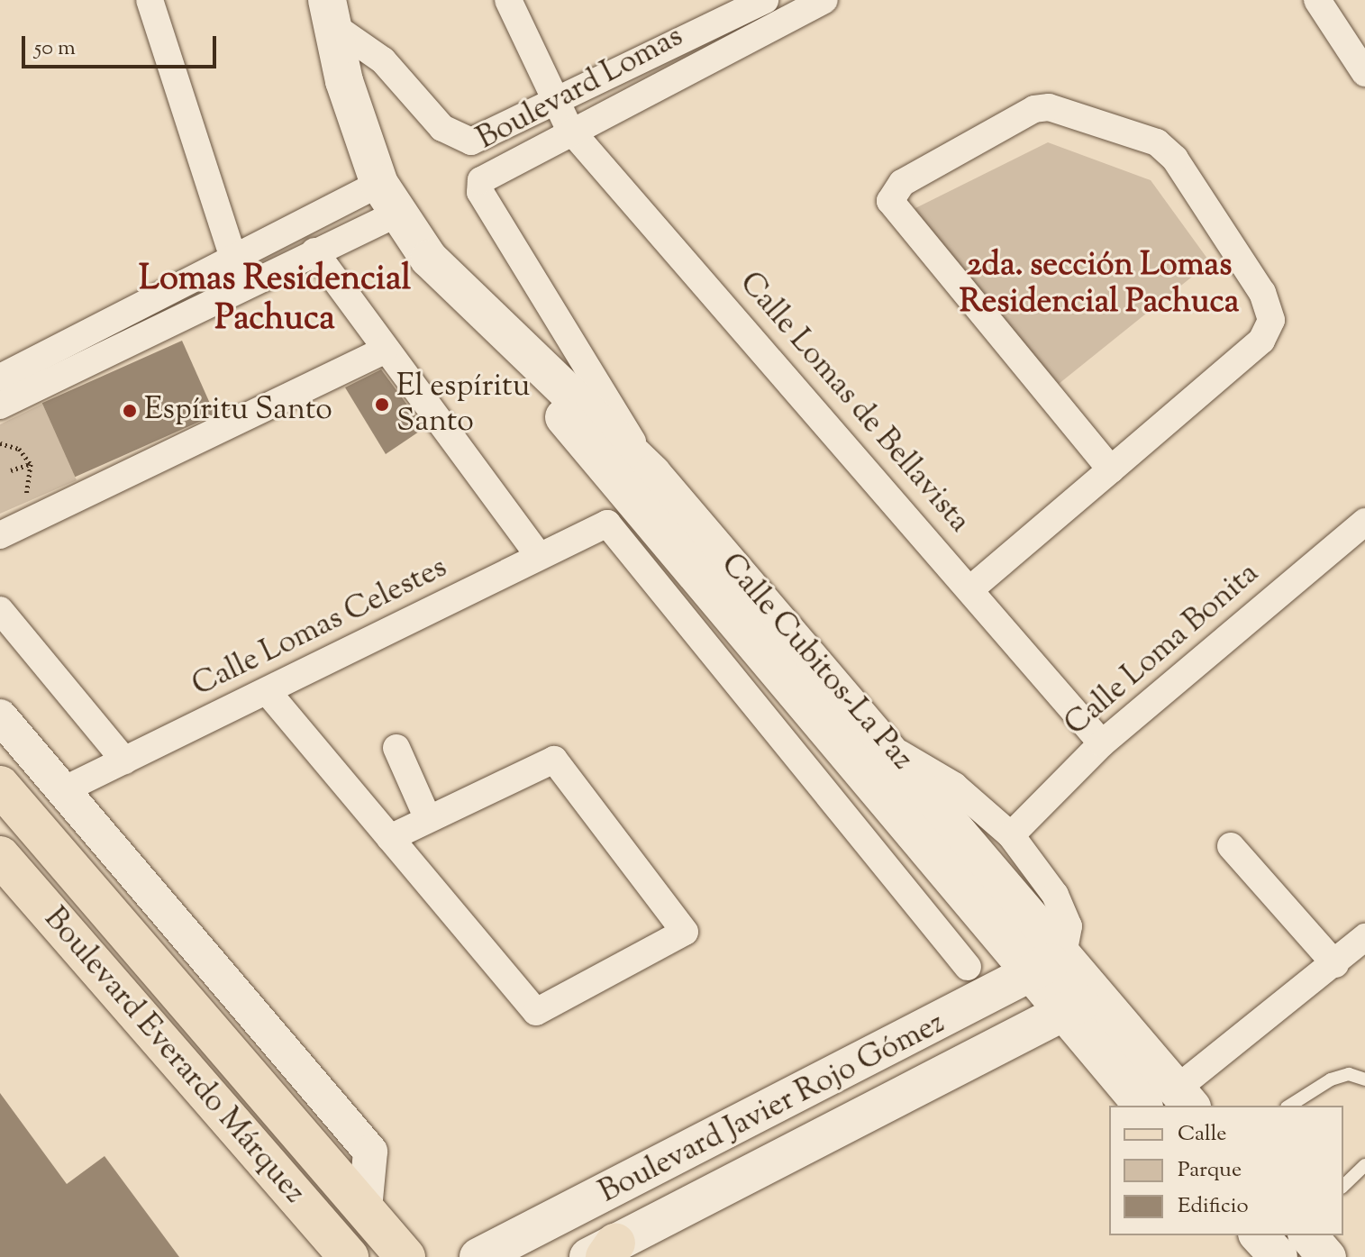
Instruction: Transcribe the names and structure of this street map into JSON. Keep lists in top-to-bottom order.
{
  "streets": {
    "main road": ["Calle Cubitos-La Paz", "Boulevard Everardo Márquez", "Boulevard Javier Rojo Gómez"],
    "street": [
      "Boulevard Lomas",
      "Calle Lomas de Bellavista",
      "Calle Lomas Celestes",
      "Calle Loma Bonita"
    ]
  },
  "crossings": [
    ["Boulevard Lomas", "Calle Lomas de Bellavista"],
    ["Boulevard Lomas", "Calle Cubitos-La Paz"],
    ["Calle Lomas de Bellavista", "Calle Loma Bonita"],
    ["Calle Cubitos-La Paz", "Boulevard Javier Rojo Gómez"]
  ],
  "districts": ["2da. sección Lomas Residencial Pachuca", "Lomas Residencial Pachuca"],
  "places": ["El espíritu Santo", "Espíritu Santo"],
  "legend": ["Calle", "Parque", "Edificio"],
  "scale_bar": "50 m"
}
